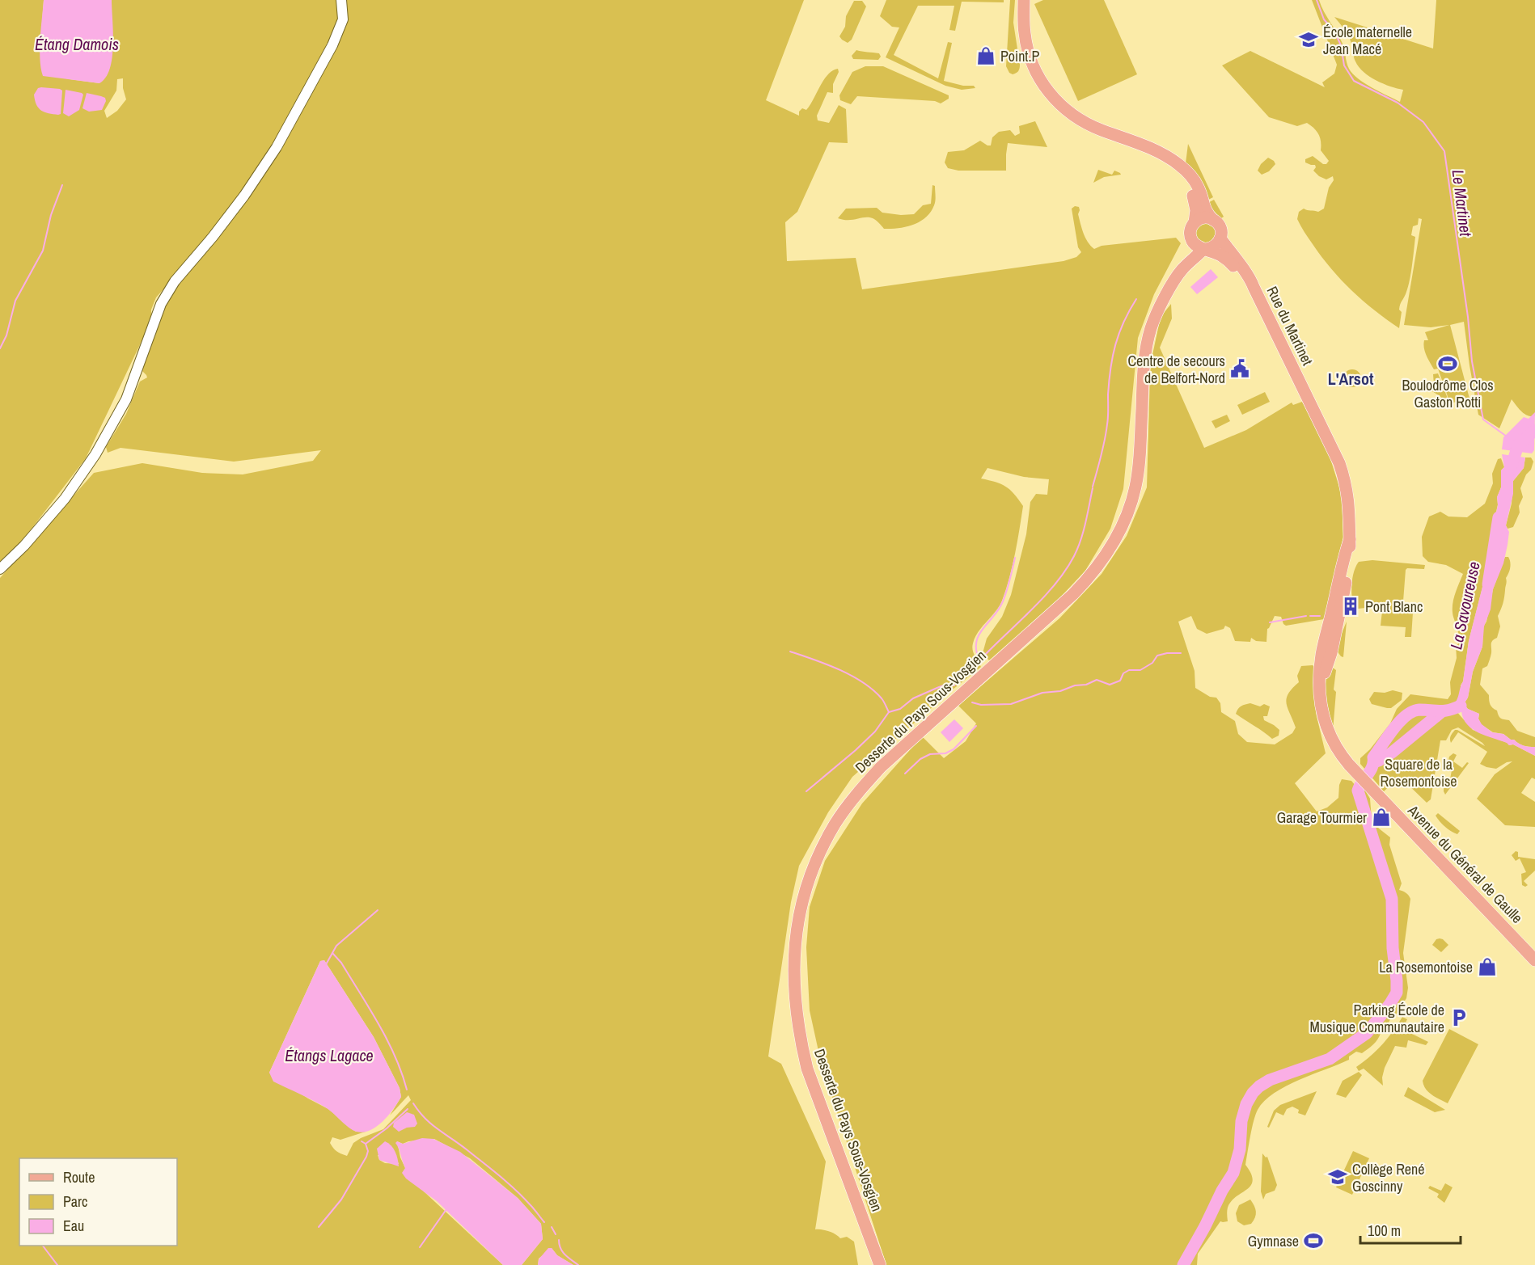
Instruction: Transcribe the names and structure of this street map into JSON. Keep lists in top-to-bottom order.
{
  "streets": {
    "main road": ["Rue du Martinet", "Desserte du Pays Sous-Vosgien", "Avenue du Général de Gaulle"]
  },
  "crossings": [
    ["Rue du Martinet", "Desserte du Pays Sous-Vosgien"],
    ["Rue du Martinet", "Avenue du Général de Gaulle"]
  ],
  "districts": ["L'Arsot"],
  "water": [
    "Étang Damois",
    "Le Martinet",
    "La Savoureuse",
    "Étangs Lagace"
  ],
  "parks": ["Square de la Rosemontoise"],
  "places": {
    "school or university": ["École maternelle Jean Macé", "Collège René Goscinny"],
    "shop": ["Point.P", "Garage Tourmier", "La Rosemontoise"],
    "sports": ["Boulodrôme Clos Gaston Rotti", "Gymnase"],
    "public building": ["Centre de secours de Belfort-Nord"],
    "building": ["Pont Blanc"],
    "parking": ["Parking École de Musique Communautaire"]
  },
  "legend": ["Route", "Parc", "Eau"],
  "scale_bar": "100 m"
}
